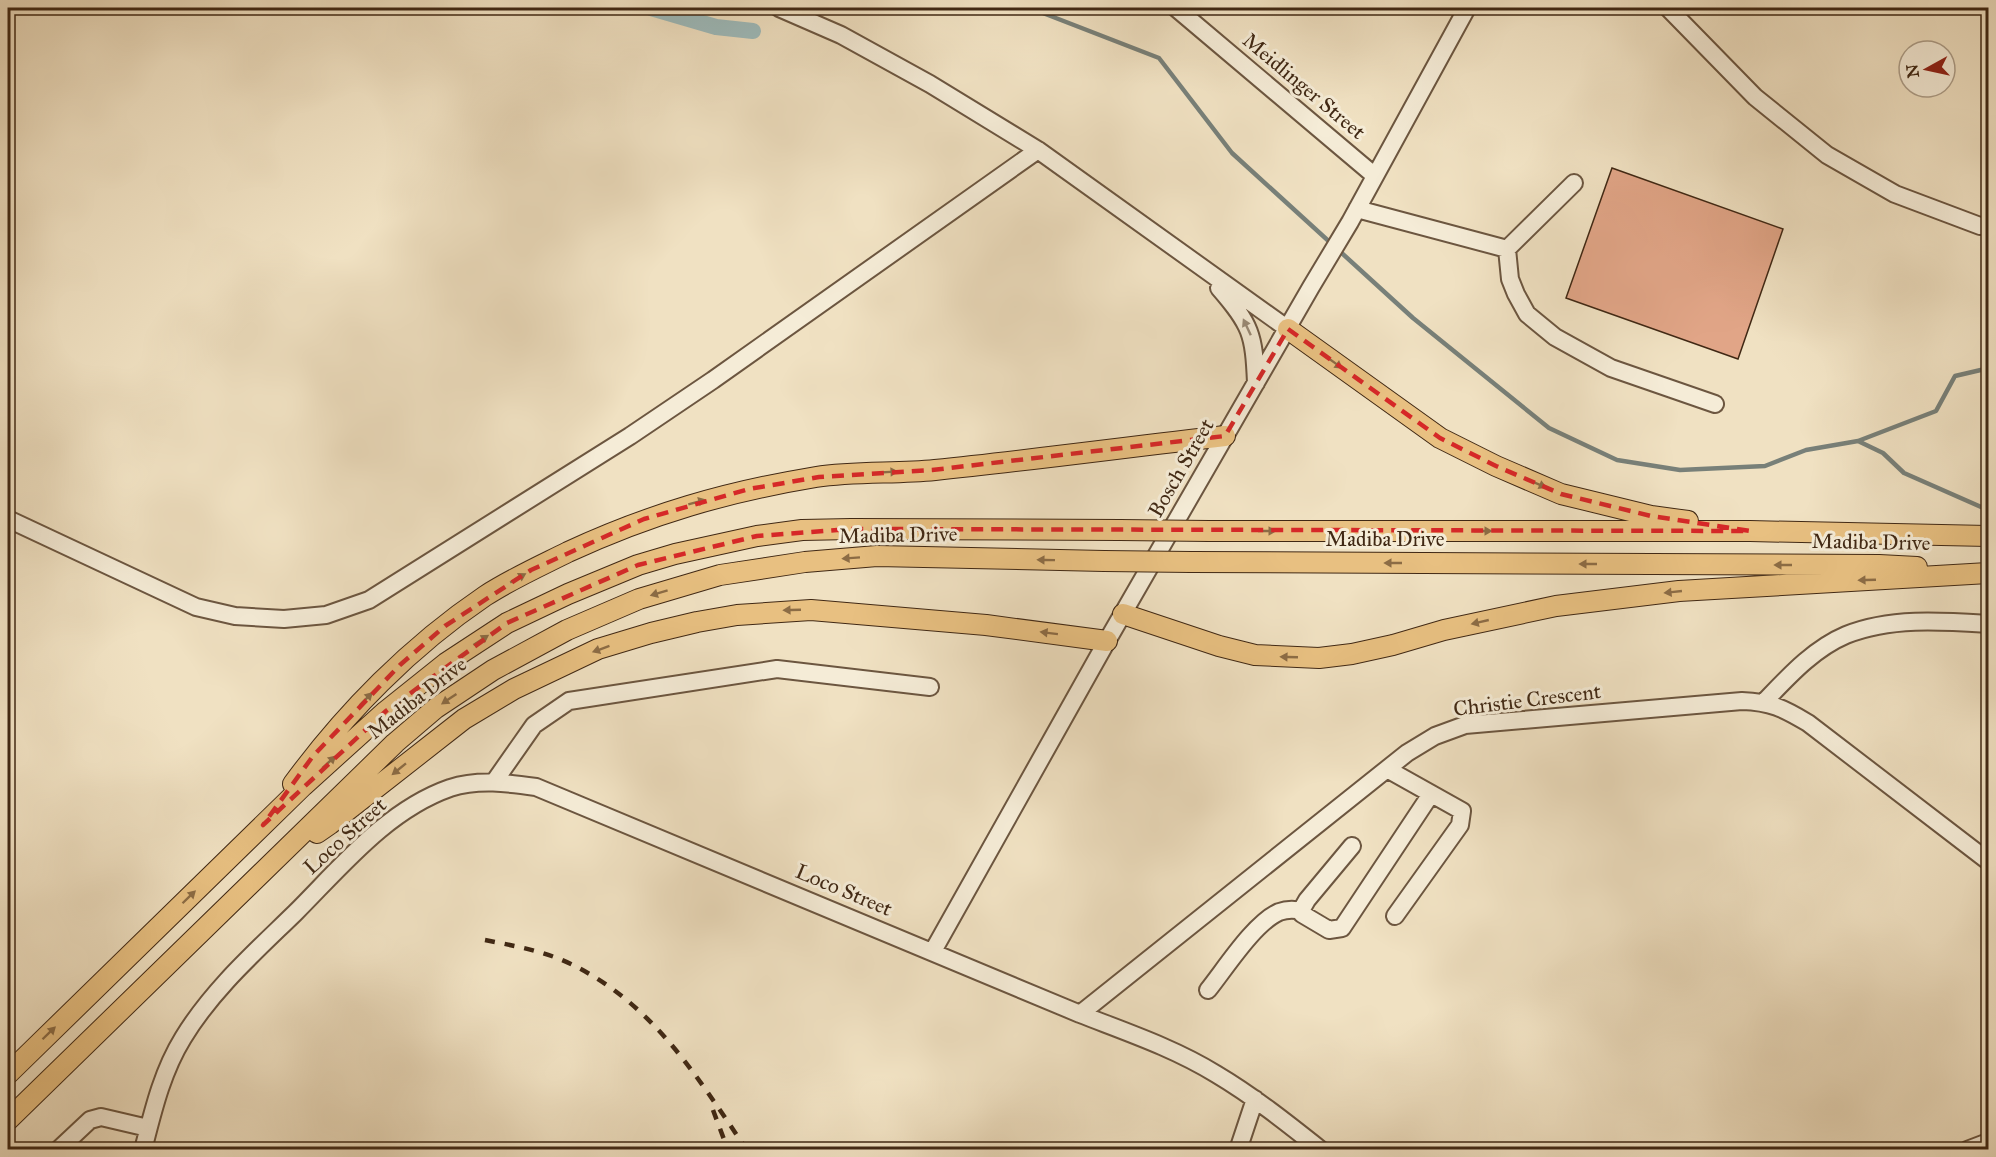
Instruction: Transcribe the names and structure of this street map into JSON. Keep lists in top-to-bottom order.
{
  "streets": {
    "main road": ["Madiba Drive"],
    "street": [
      "Meidlinger Street",
      "Bosch Street",
      "Christie Crescent",
      "Loco Street"
    ]
  },
  "crossings": [
    ["Meidlinger Street", "Bosch Street"],
    ["Bosch Street", "Loco Street"],
    ["Christie Crescent", "Loco Street"]
  ],
  "north": "left"
}
